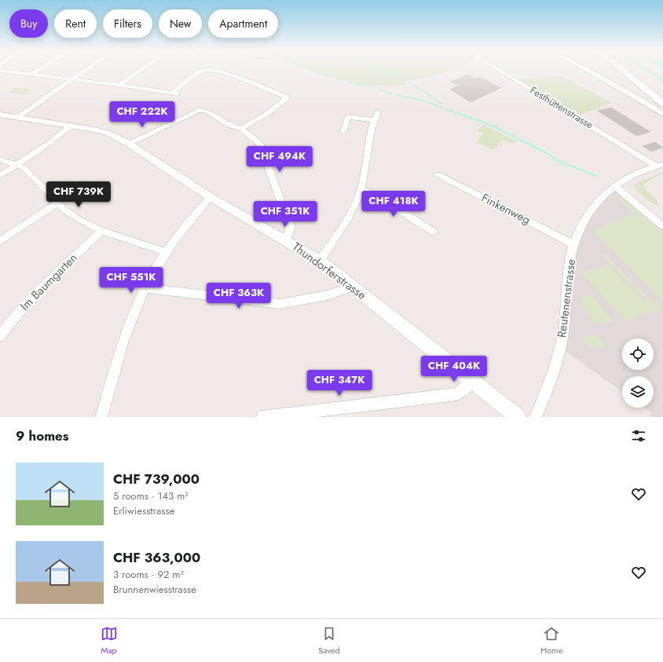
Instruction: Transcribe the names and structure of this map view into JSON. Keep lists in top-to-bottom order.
{
  "streets": {
    "street": [
      "Festhüttenstrasse",
      "Finkenweg",
      "Thundorferstrasse",
      "Im Baumgarten",
      "Reutenenstrasse"
    ]
  },
  "crossings": [
    ["Festhüttenstrasse", "Reutenenstrasse"],
    ["Finkenweg", "Reutenenstrasse"]
  ],
  "page": {
    "chip": [
      "Buy",
      "Rent",
      "Filters",
      "New",
      "Apartment"
    ],
    "price": [
      "CHF 222K",
      "CHF 494K",
      "CHF 739K",
      "CHF 418K",
      "CHF 351K",
      "CHF 551K",
      "CHF 363K",
      "CHF 404K",
      "CHF 347K"
    ],
    "heading": "9 homes",
    "list": [
      {
        "name": "CHF 739,000",
        "note": "5 rooms · 143 m² · Erliwiesstrasse"
      },
      {
        "name": "CHF 363,000",
        "note": "3 rooms · 92 m² · Brunnenwiesstrasse"
      }
    ],
    "tabs": ["Map", "Saved", "Home"]
  }
}
